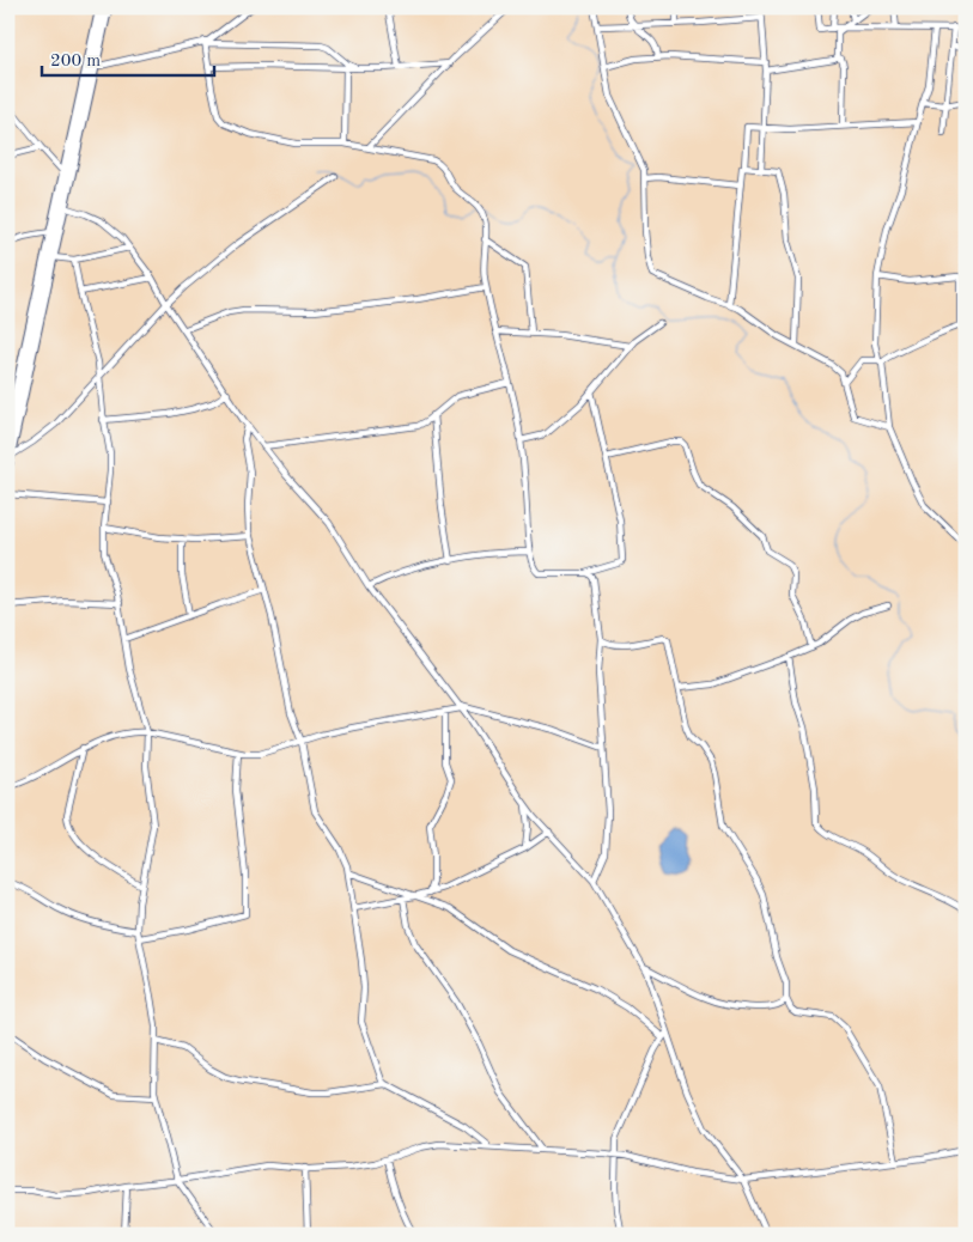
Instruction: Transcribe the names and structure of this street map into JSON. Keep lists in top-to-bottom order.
{
  "scale_bar": "200 m"
}
